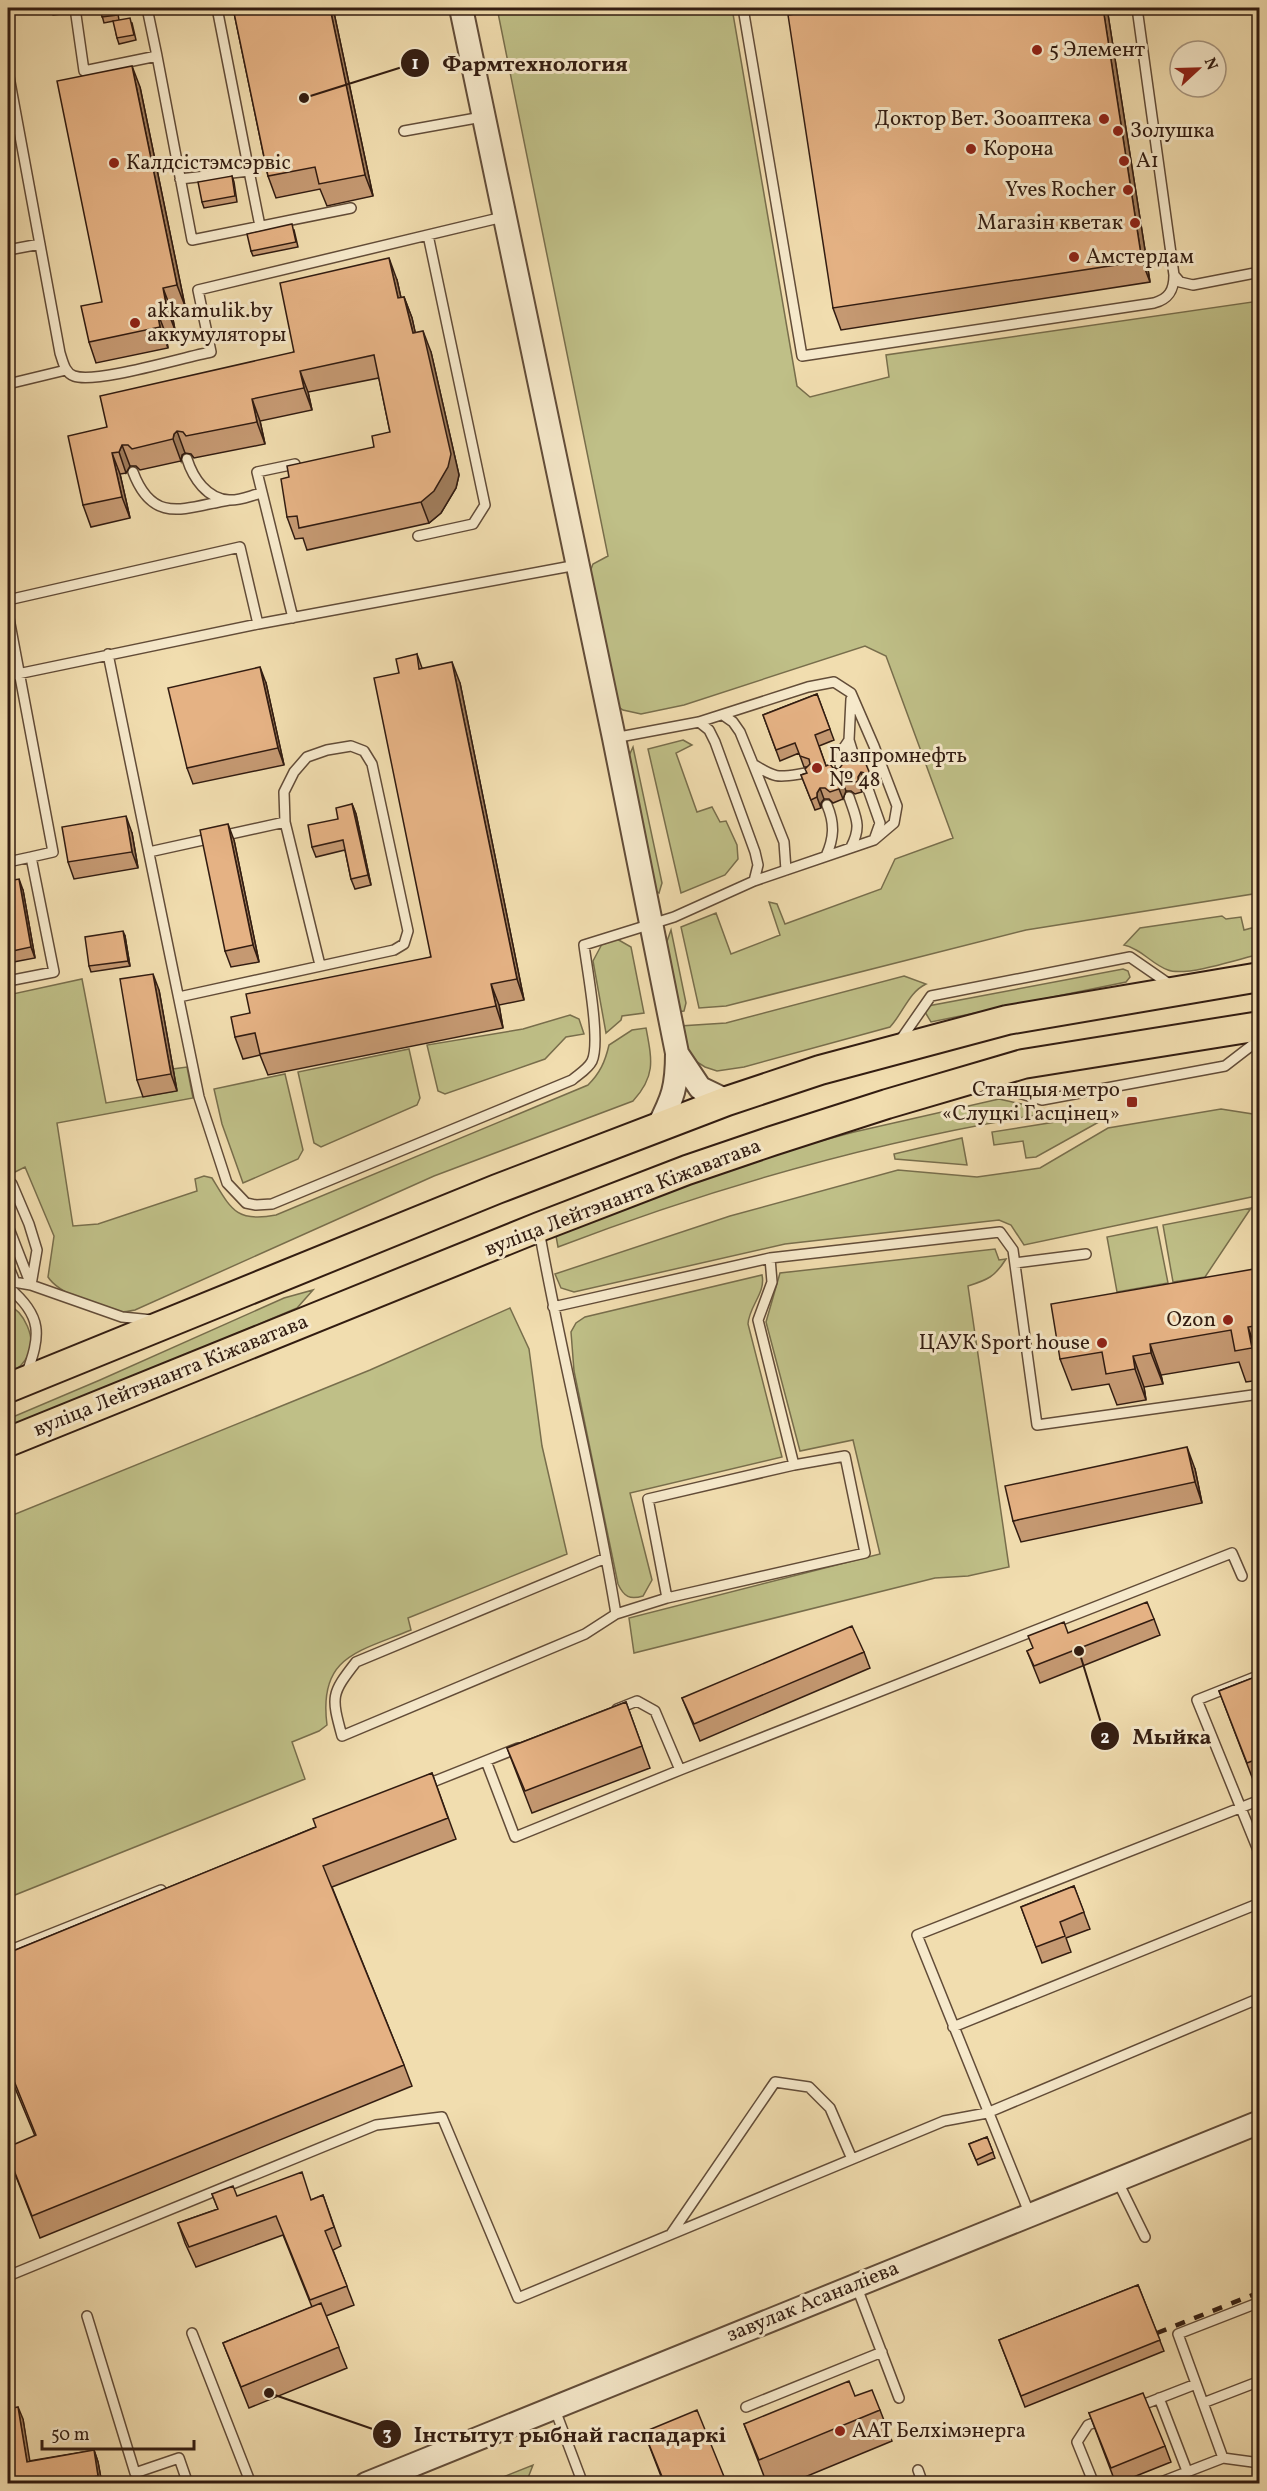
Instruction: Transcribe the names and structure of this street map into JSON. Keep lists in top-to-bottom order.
{
  "streets": {
    "main road": ["вуліца Лейтэнанта Кіжаватава"],
    "street": ["завулак Асаналіева"]
  },
  "places": {
    "other": [
      "5 Элемент",
      "Фармтехнология",
      "Доктор Вет. Зооаптека",
      "Золушка",
      "Корона",
      "A1",
      "Калдсістэмсэрвіс",
      "Yves Rocher",
      "Магазін кветак",
      "Амстердам",
      "akkamulik.by аккумуляторы",
      "Газпромнефть № 48",
      "Ozon",
      "ЦАУК Sport house",
      "Мыйка",
      "Інстытут рыбнай гаспадаркі",
      "ААТ Белхімэнерга"
    ],
    "transit": ["Станцыя метро «Слуцкі Гасцінец»"]
  },
  "scale_bar": "50 m",
  "north": "right"
}
